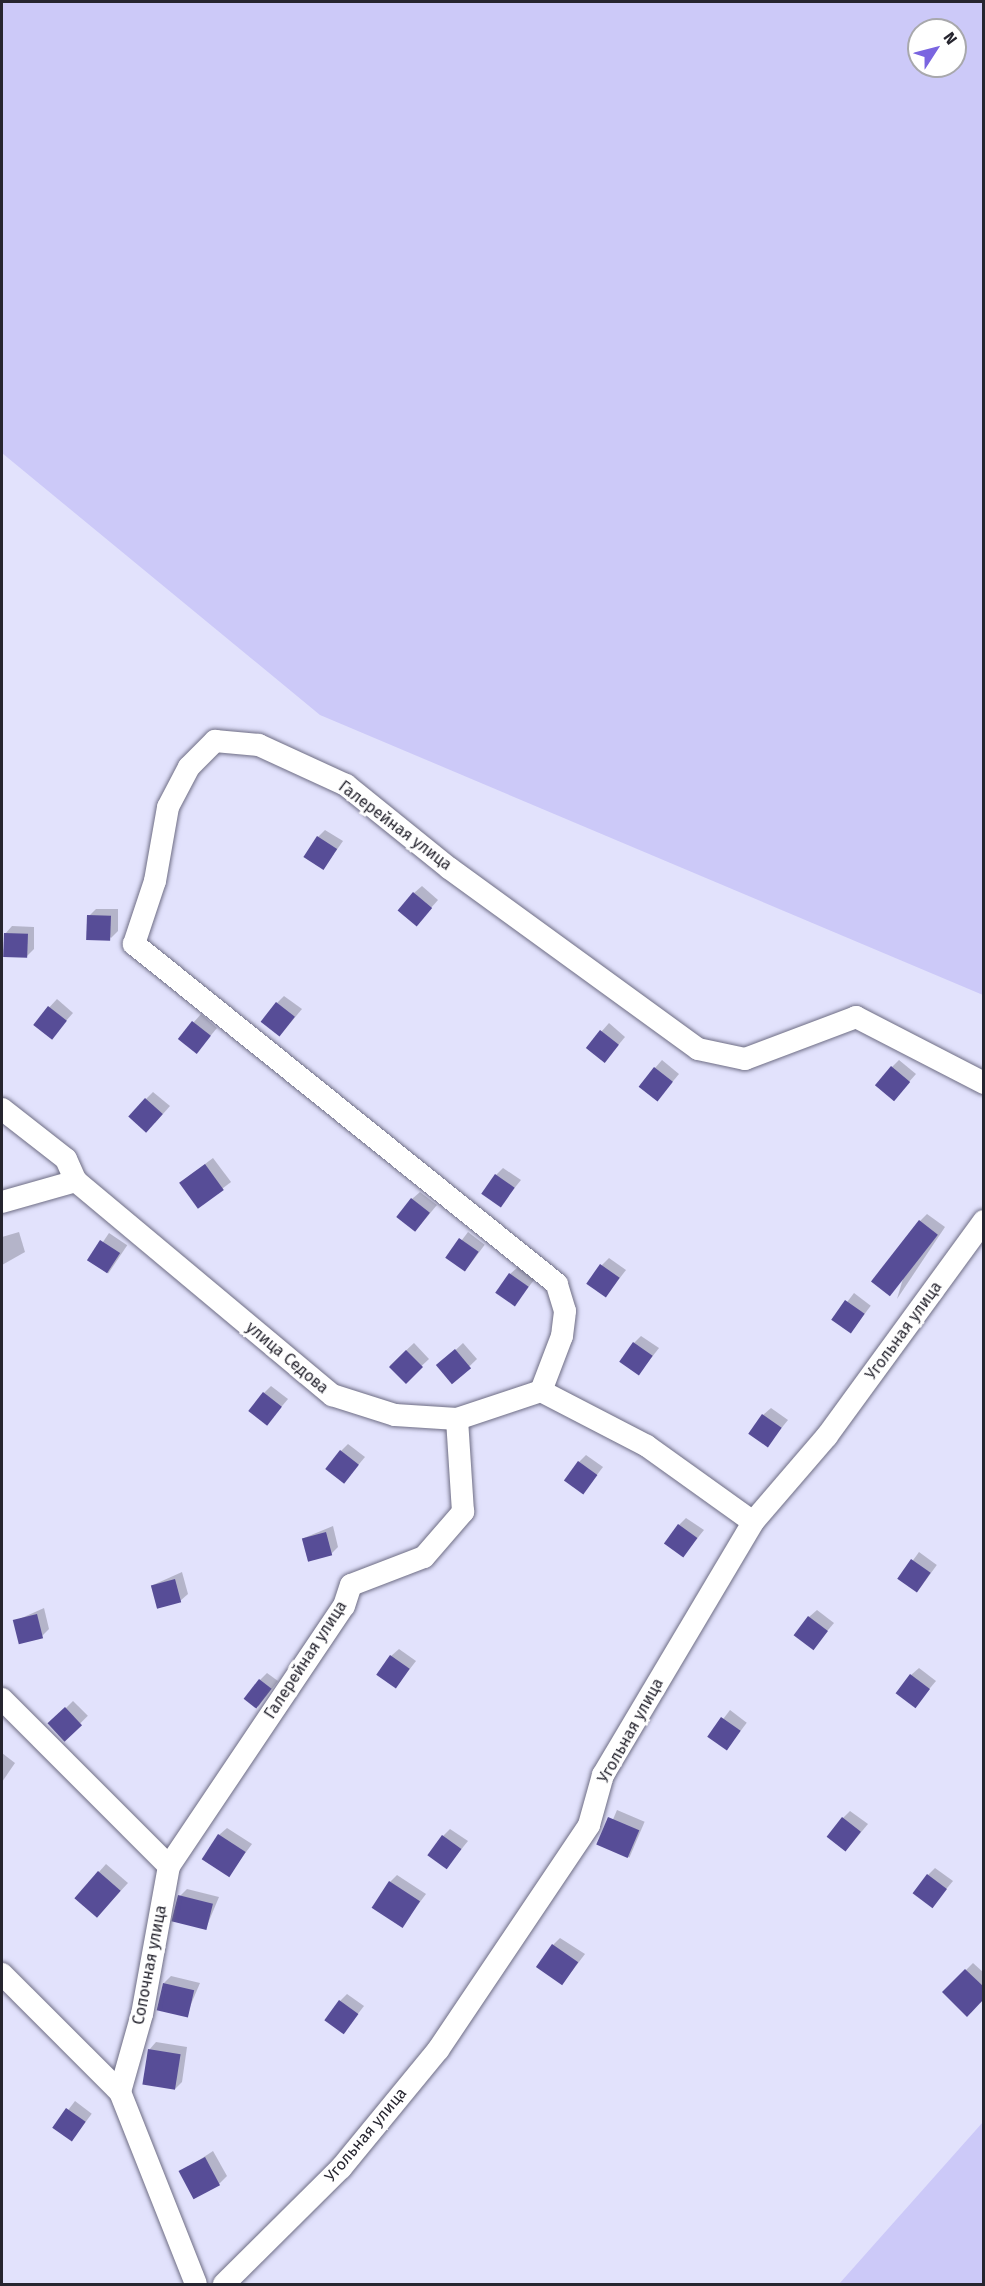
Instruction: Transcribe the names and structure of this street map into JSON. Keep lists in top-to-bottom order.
{
  "streets": {
    "street": [
      "Галерейная улица",
      "Угольная улица",
      "улица Седова",
      "Сопочная улица"
    ]
  },
  "crossings": [
    ["Галерейная улица", "улица Седова"],
    ["Галерейная улица", "Сопочная улица"]
  ],
  "north": "top right"
}
